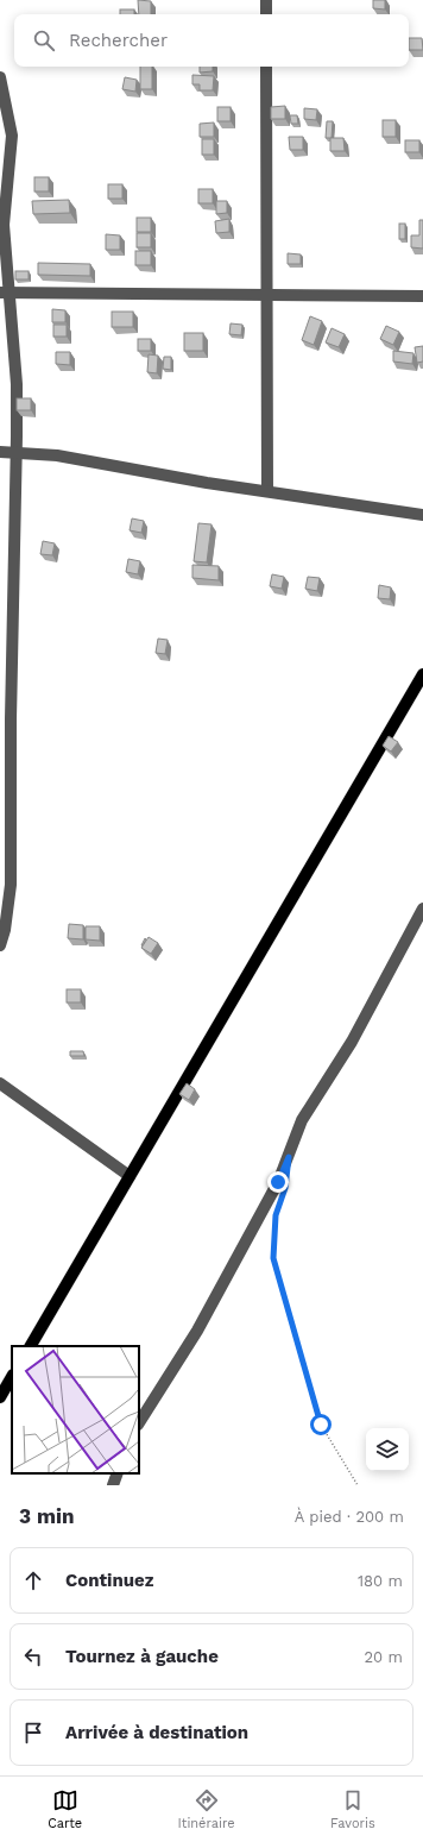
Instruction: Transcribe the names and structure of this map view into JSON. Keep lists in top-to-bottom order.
{
  "page": {
    "search": "Rechercher",
    "heading": ["3 min", "À pied · 200 m"],
    "list": [
      ["Continuez", "180 m"],
      ["Tournez à gauche", "20 m"],
      "Arrivée à destination"
    ],
    "nav": ["Carte", "Itinéraire", "Favoris"]
  }
}
